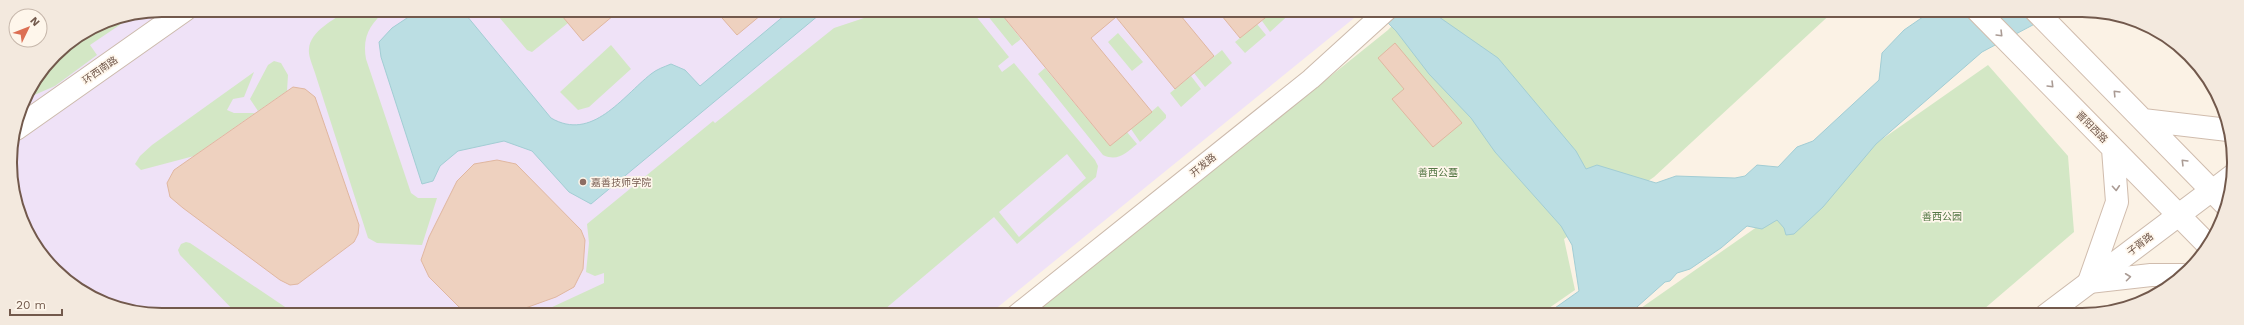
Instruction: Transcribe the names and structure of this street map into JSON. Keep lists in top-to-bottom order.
{
  "streets": {
    "main road": ["环西南路", "晋阳西路", "子胥路"],
    "street": ["开发路"]
  },
  "crossings": [
    ["晋阳西路", "子胥路"]
  ],
  "parks": ["善西公墓", "善西公园"],
  "places": ["嘉善技师学院"],
  "scale_bar": "20 m",
  "north": "top right"
}
